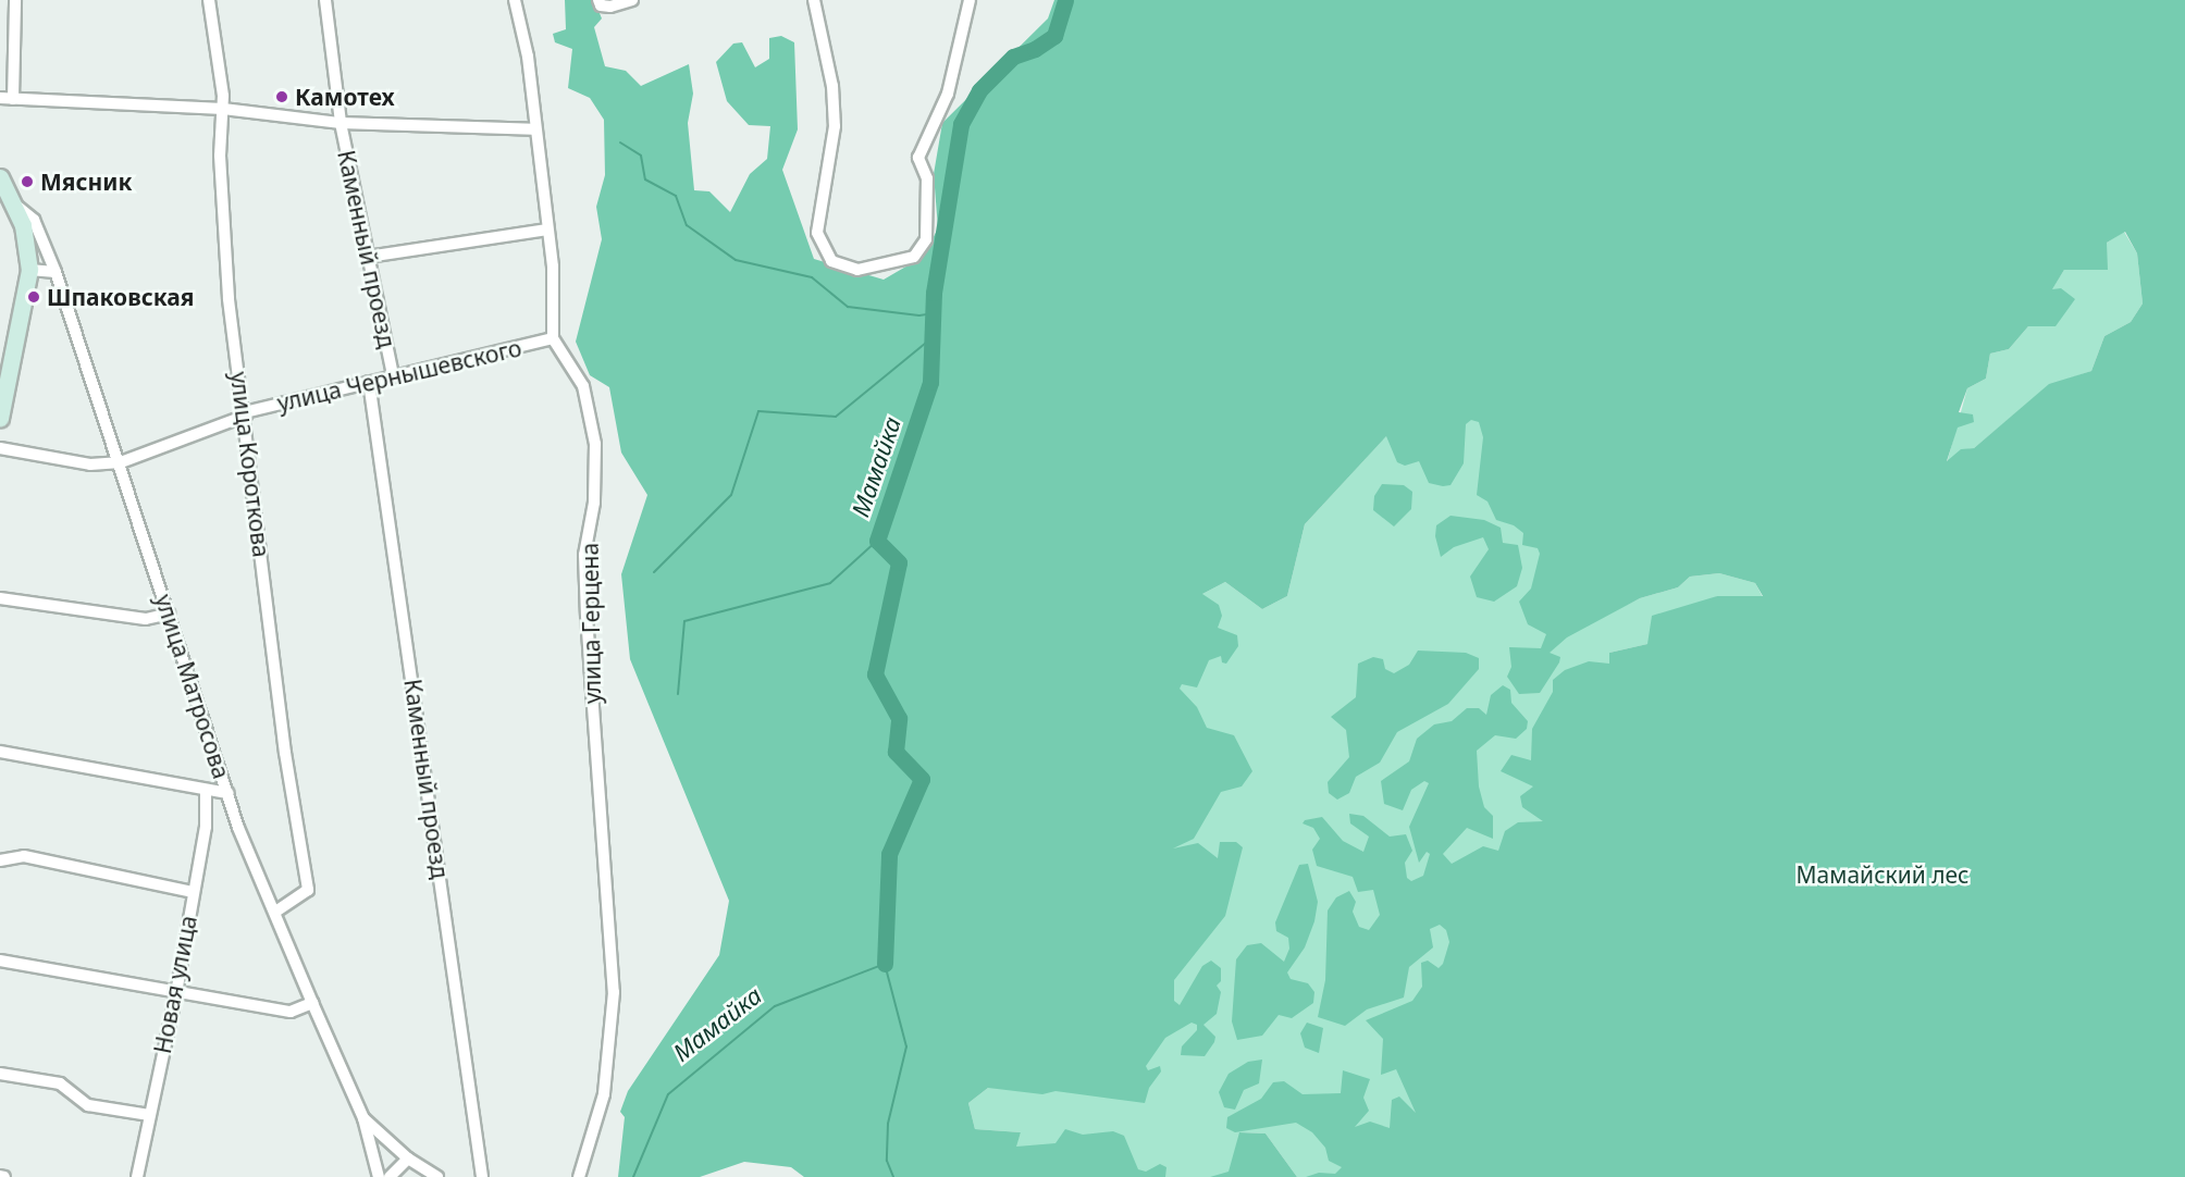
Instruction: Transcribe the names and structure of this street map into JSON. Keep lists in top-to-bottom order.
{
  "streets": {
    "street": [
      "Каменный проезд",
      "улица Чернышевского",
      "улица Короткова",
      "улица Герцена",
      "улица Матросова",
      "Новая улица"
    ]
  },
  "crossings": [
    ["Каменный проезд", "улица Чернышевского"],
    ["улица Чернышевского", "улица Короткова"],
    ["улица Чернышевского", "улица Герцена"],
    ["улица Чернышевского", "улица Матросова"],
    ["улица Короткова", "улица Матросова"]
  ],
  "water": ["Мамайка"],
  "parks": ["Мамайский лес"],
  "places": ["Камотех", "Мясник", "Шпаковская"]
}
